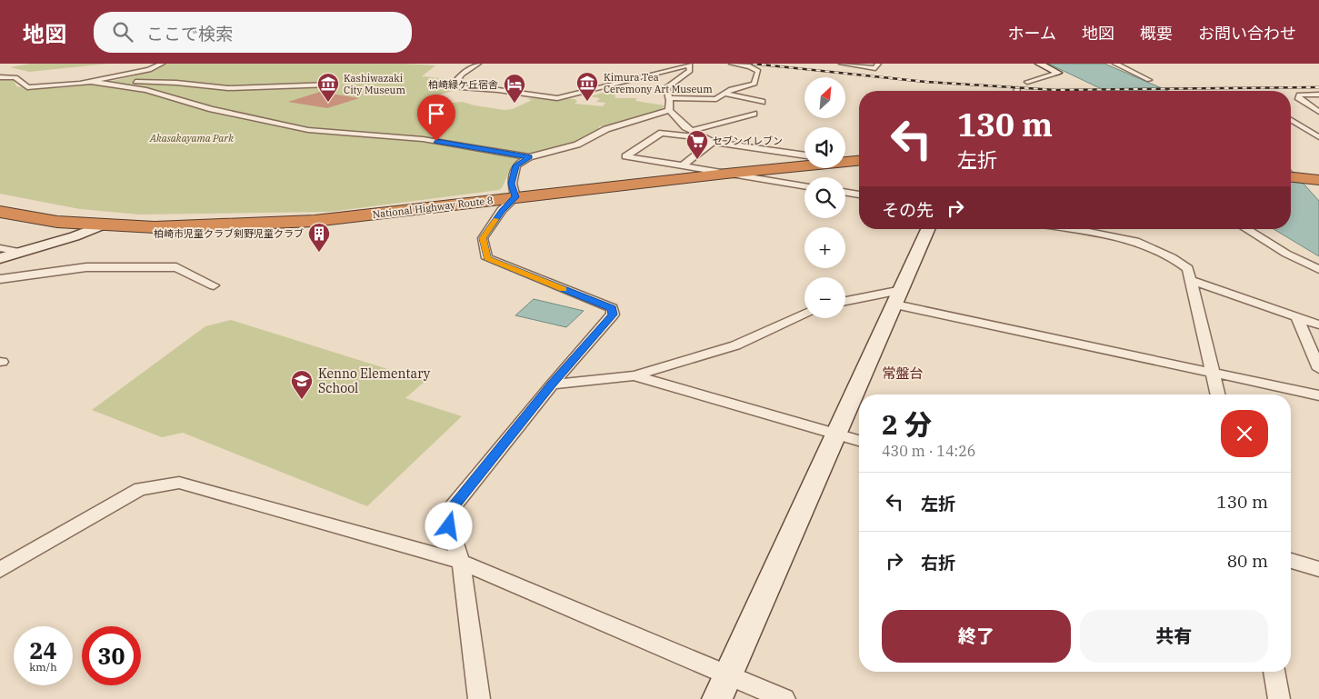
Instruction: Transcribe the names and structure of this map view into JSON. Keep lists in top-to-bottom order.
{
  "streets": {
    "highway": ["National Highway Route 8"]
  },
  "districts": ["常盤台"],
  "parks": ["Akasakayama Park"],
  "places": {
    "museum": ["Kimura Tea Ceremony Art Museum", "Kashiwazaki City Museum"],
    "hotel": ["柏崎緑ケ丘宿舎"],
    "supermarket": ["セブンイレブン"],
    "building": ["柏崎市児童クラブ剣野児童クラブ"],
    "school or university": ["Kenno Elementary School"]
  },
  "north": "top right",
  "page": {
    "header": "地図",
    "search": "ここで検索",
    "nav": [
      "ホーム",
      "地図",
      "概要",
      "お問い合わせ"
    ],
    "map_buttons": ["+", "−"],
    "turn": ["130 m", "左折"],
    "then": "その先",
    "heading": ["2 分", "430 m · 14:26"],
    "list": [
      {
        "name": "左折",
        "value": "130 m"
      },
      {
        "name": "右折",
        "value": "80 m"
      }
    ],
    "buttons": ["終了", "共有"],
    "speed": "24 km/h",
    "limit": "30"
  }
}
